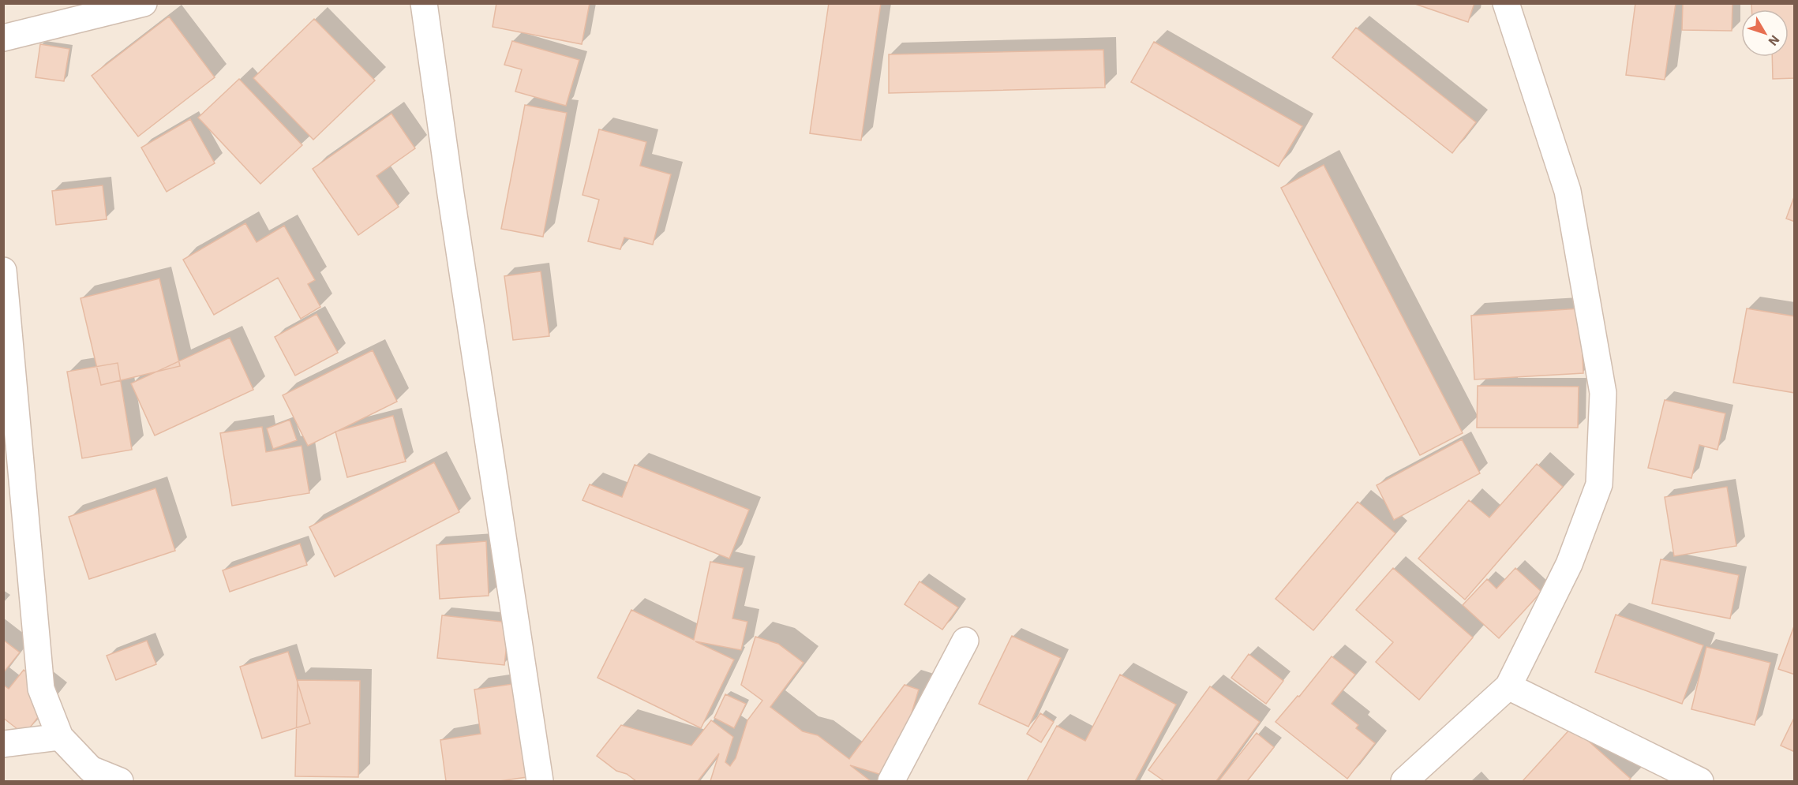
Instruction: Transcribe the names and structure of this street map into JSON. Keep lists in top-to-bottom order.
{
  "north": "bottom right"
}
